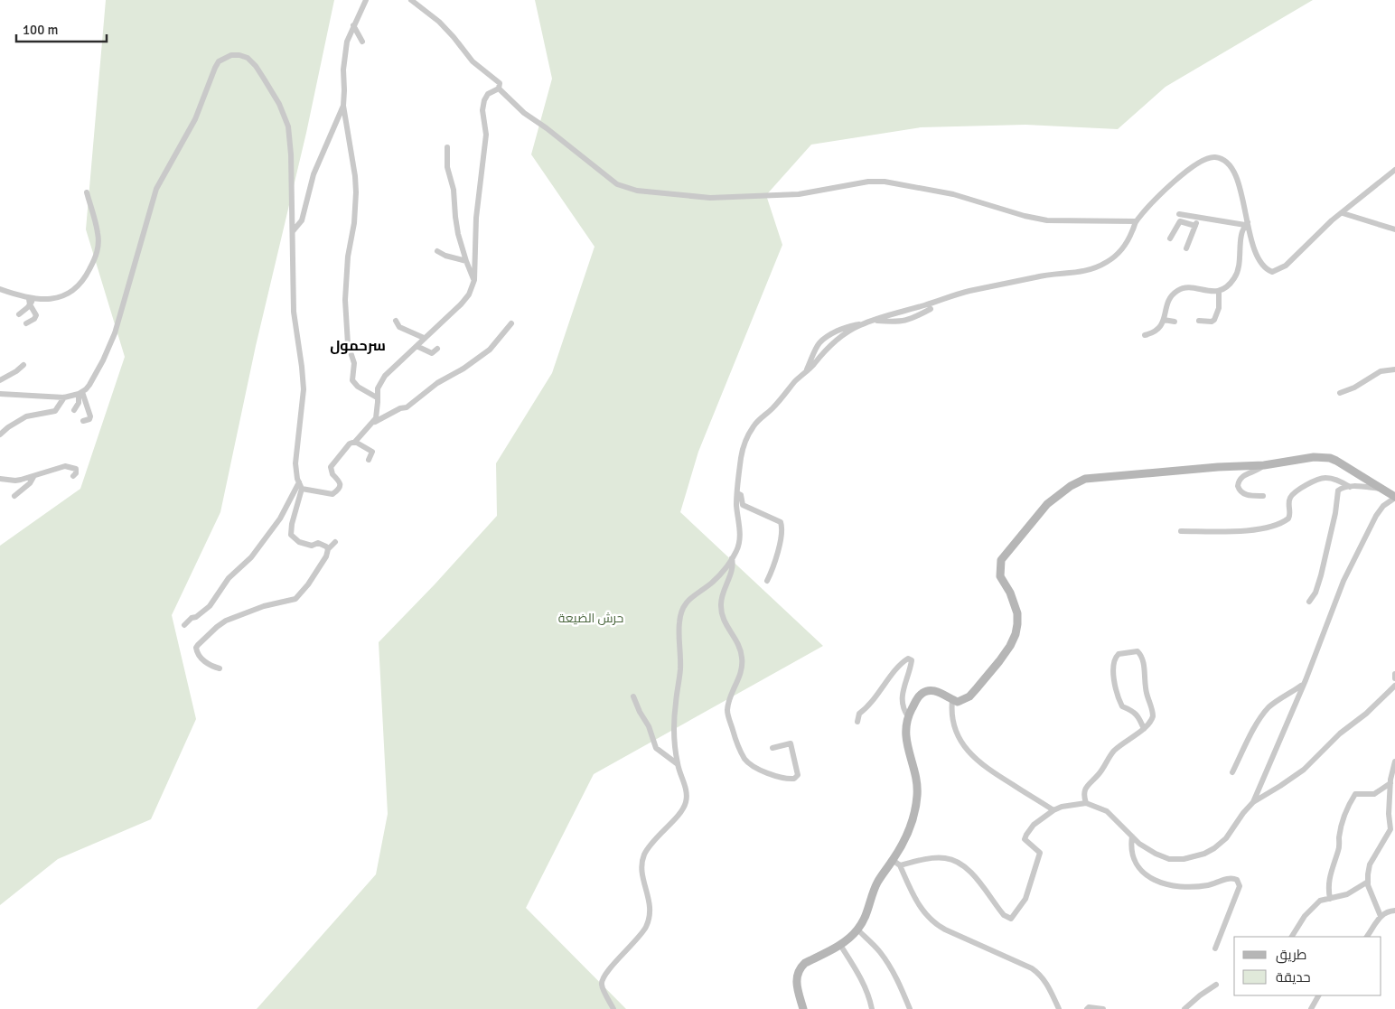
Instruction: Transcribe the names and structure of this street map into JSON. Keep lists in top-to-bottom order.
{
  "districts": ["سرحمول"],
  "parks": ["حرش الضيعة"],
  "legend": ["طريق", "حديقة"],
  "scale_bar": "100 m"
}
